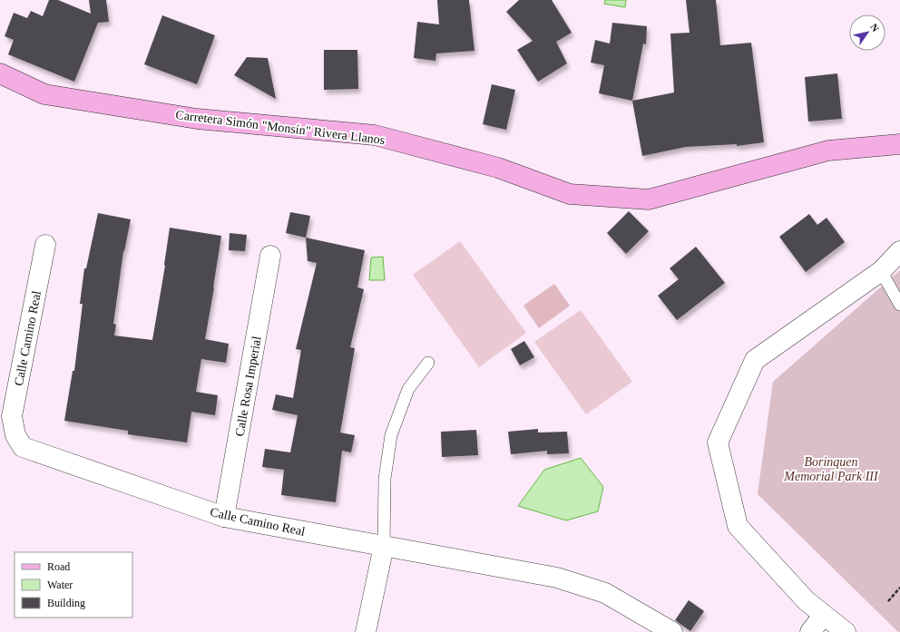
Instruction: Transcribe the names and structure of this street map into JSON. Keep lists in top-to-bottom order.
{
  "streets": {
    "street": ["Carretera Simón \"Monsín\" Rivera Llanos", "Calle Camino Real", "Calle Rosa Imperial"]
  },
  "crossings": [
    ["Calle Camino Real", "Calle Rosa Imperial"]
  ],
  "parks": ["Borinquen Memorial Park III"],
  "legend": ["Road", "Water", "Building"],
  "north": "top right"
}
